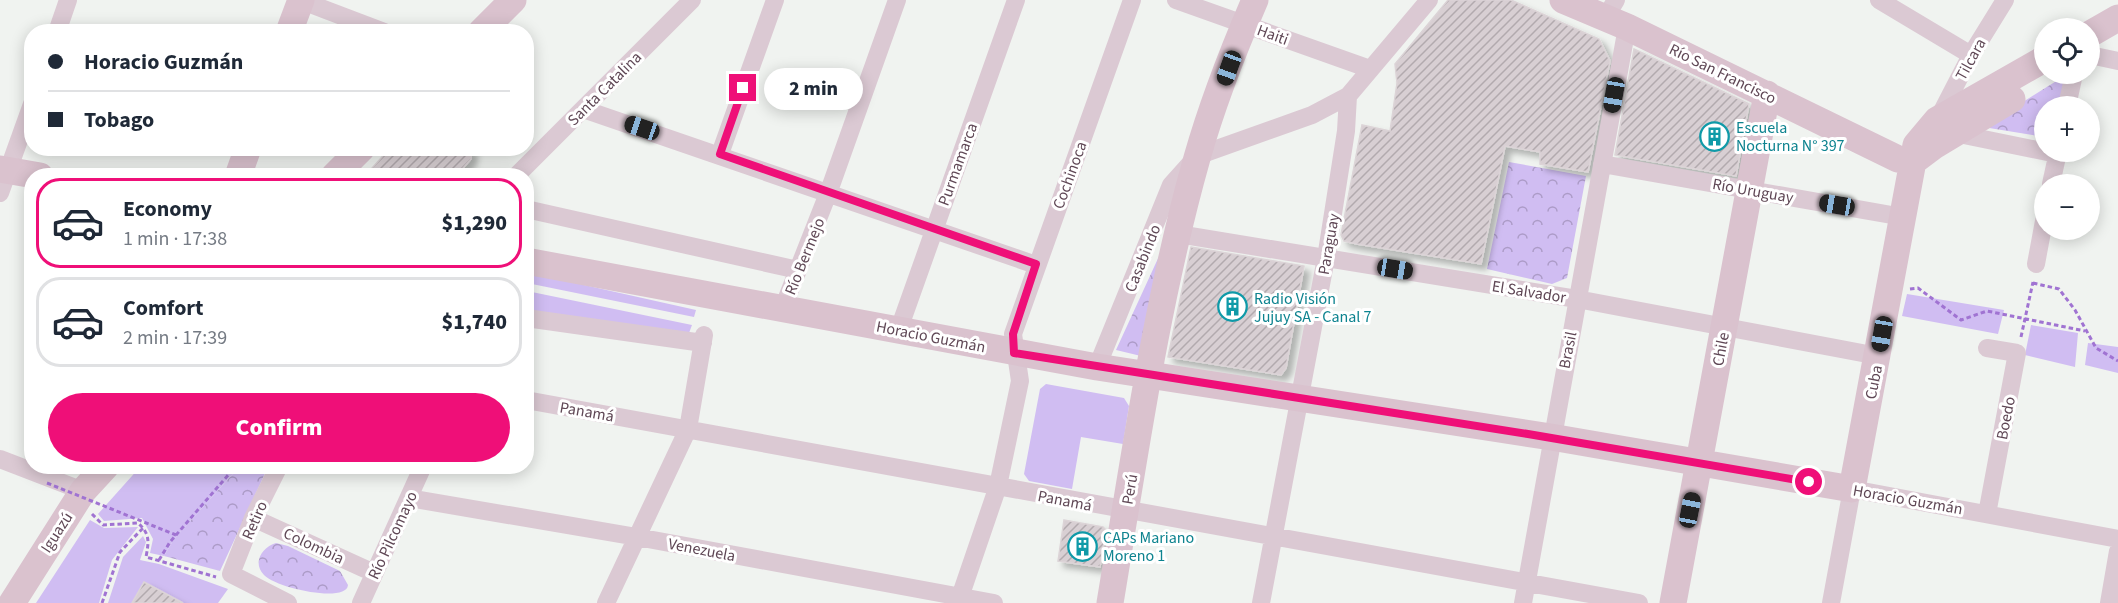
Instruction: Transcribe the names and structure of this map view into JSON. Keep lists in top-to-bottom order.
{
  "streets": {
    "main road": [
      "Río San Francisco",
      "Casabindo",
      "Horacio Guzmán",
      "Chile",
      "Cuba",
      "Perú",
      "Iguazú"
    ],
    "street": [
      "Haiti",
      "Tilcara",
      "Santa Catalina",
      "Purmamarca",
      "Cochinoca",
      "Río Uruguay",
      "Paraguay",
      "Río Bermejo",
      "El Salvador",
      "Brasil",
      "Panamá",
      "Boedo",
      "Retiro",
      "Río Pilcomayo",
      "Colombia",
      "Venezuela"
    ]
  },
  "crossings": [
    ["Haiti", "Casabindo"],
    ["Río San Francisco", "Chile"],
    ["Río San Francisco", "Brasil"],
    ["Río San Francisco", "Cuba"],
    ["Purmamarca", "Horacio Guzmán"],
    ["Cochinoca", "Horacio Guzmán"],
    ["Cochinoca", "Panamá"],
    ["Cochinoca", "Venezuela"],
    ["Río Uruguay", "Chile"],
    ["Río Uruguay", "Brasil"],
    ["Río Uruguay", "Cuba"],
    ["Paraguay", "El Salvador"],
    ["Paraguay", "Horacio Guzmán"],
    ["Paraguay", "Panamá"],
    ["Río Bermejo", "Horacio Guzmán"],
    ["Casabindo", "El Salvador"],
    ["Casabindo", "Horacio Guzmán"],
    ["Casabindo", "Perú"],
    ["El Salvador", "Chile"],
    ["El Salvador", "Brasil"],
    ["El Salvador", "Cuba"],
    ["Horacio Guzmán", "Chile"],
    ["Horacio Guzmán", "Brasil"],
    ["Horacio Guzmán", "Cuba"],
    ["Horacio Guzmán", "Boedo"],
    ["Horacio Guzmán", "Perú"],
    ["Brasil", "Panamá"],
    ["Panamá", "Perú"],
    ["Retiro", "Colombia"],
    ["Río Pilcomayo", "Colombia"],
    ["Río Pilcomayo", "Venezuela"]
  ],
  "places": {
    "building": ["Escuela Nocturna N° 397", "Radio Visión Jujuy SA - Canal 7", "CAPs Mariano Moreno 1"]
  },
  "page": {
    "map_buttons": ["+", "−"],
    "banner": ["Horacio Guzmán", "Tobago"],
    "bubble": "2 min",
    "list": [
      {
        "name": "Economy",
        "note": "1 min · 17:38",
        "value": "$1,290"
      },
      {
        "name": "Comfort",
        "note": "2 min · 17:39",
        "value": "$1,740"
      }
    ],
    "buttons": "Confirm"
  }
}
